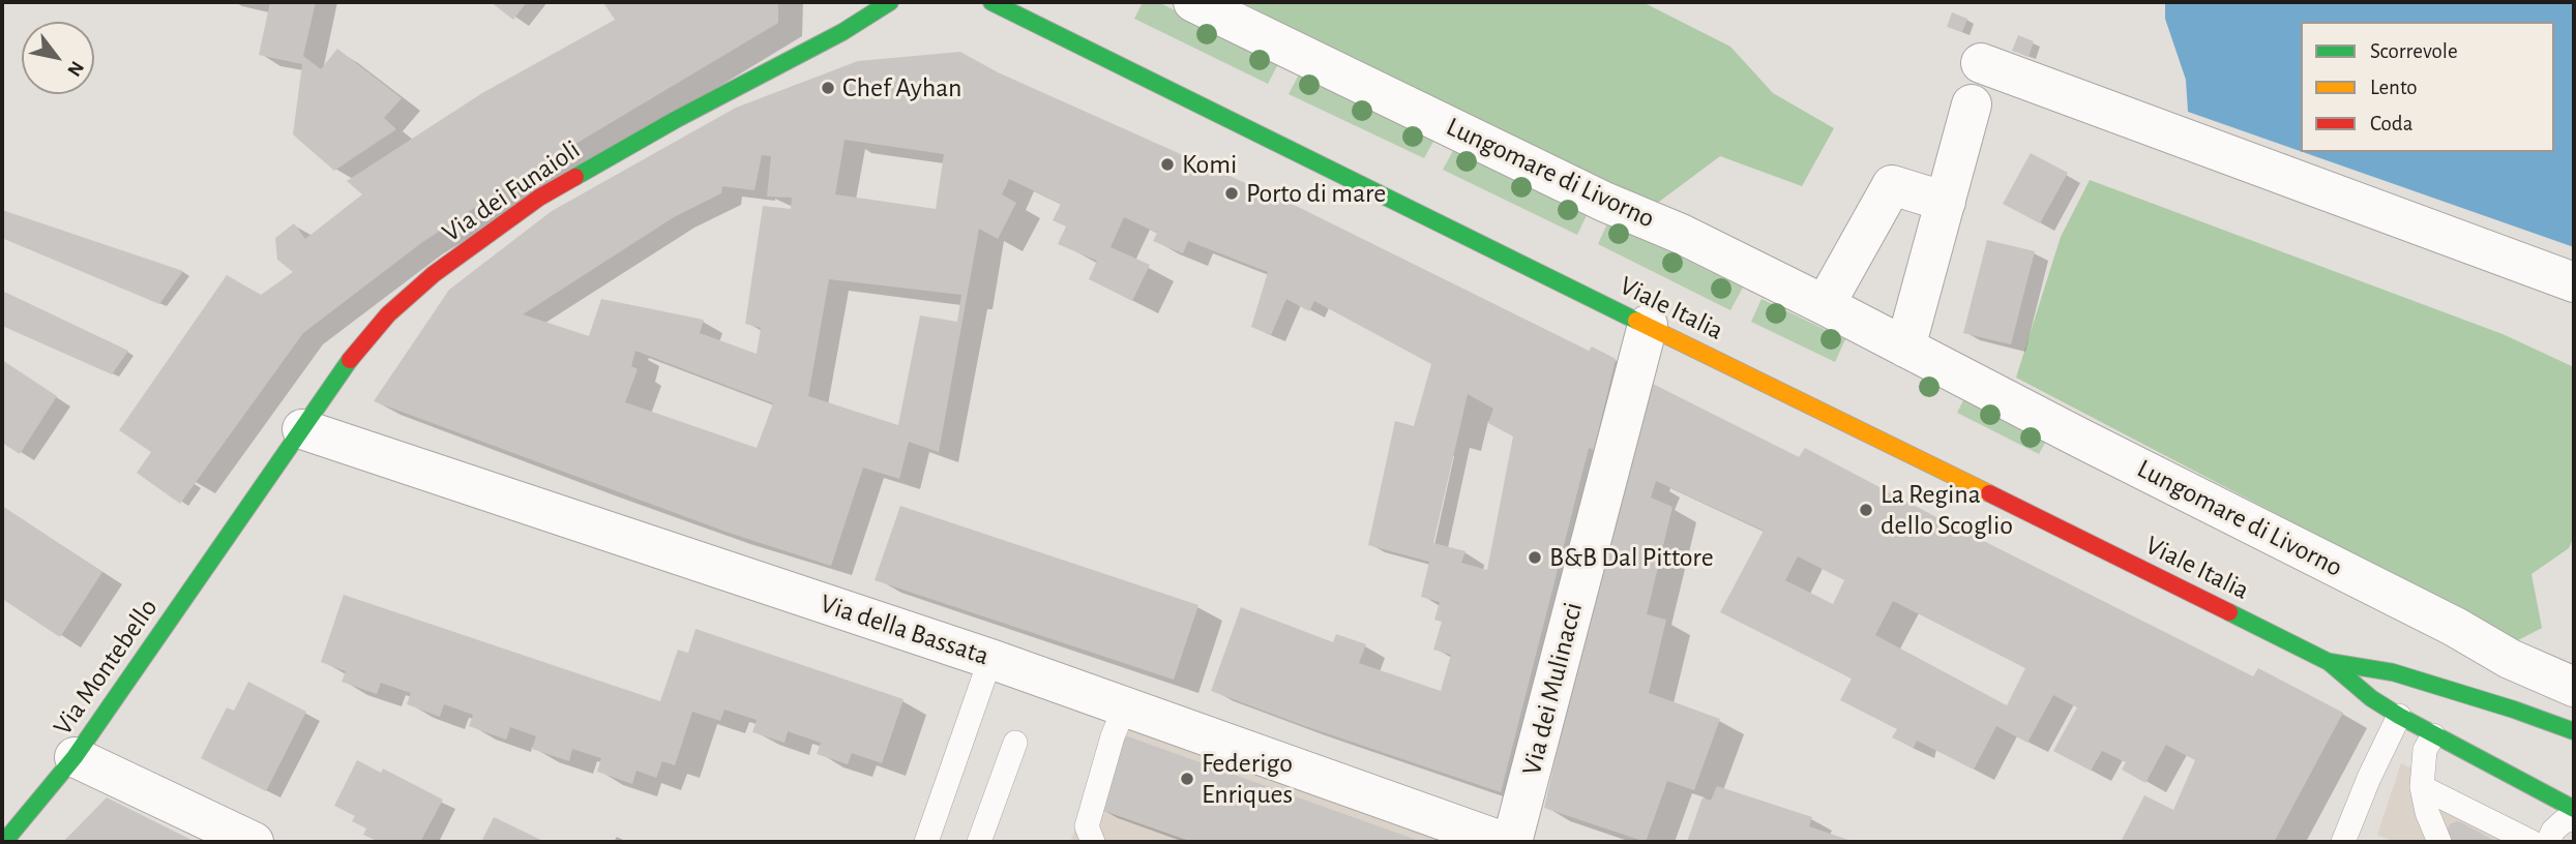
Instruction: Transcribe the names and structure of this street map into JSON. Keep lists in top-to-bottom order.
{
  "streets": {
    "main road": ["Via dei Funaioli", "Viale Italia", "Via Montebello"],
    "street": ["Lungomare di Livorno", "Via della Bassata", "Via dei Mulinacci"]
  },
  "crossings": [
    ["Via dei Funaioli", "Via della Bassata"],
    ["Via dei Funaioli", "Via Montebello"],
    ["Viale Italia", "Via dei Mulinacci"]
  ],
  "places": [
    "Chef Ayhan",
    "Komi",
    "Porto di mare",
    "La Regina dello Scoglio",
    "B&B Dal Pittore",
    "Federigo Enriques"
  ],
  "legend": ["Scorrevole", "Lento", "Coda"],
  "north": "bottom right"
}
